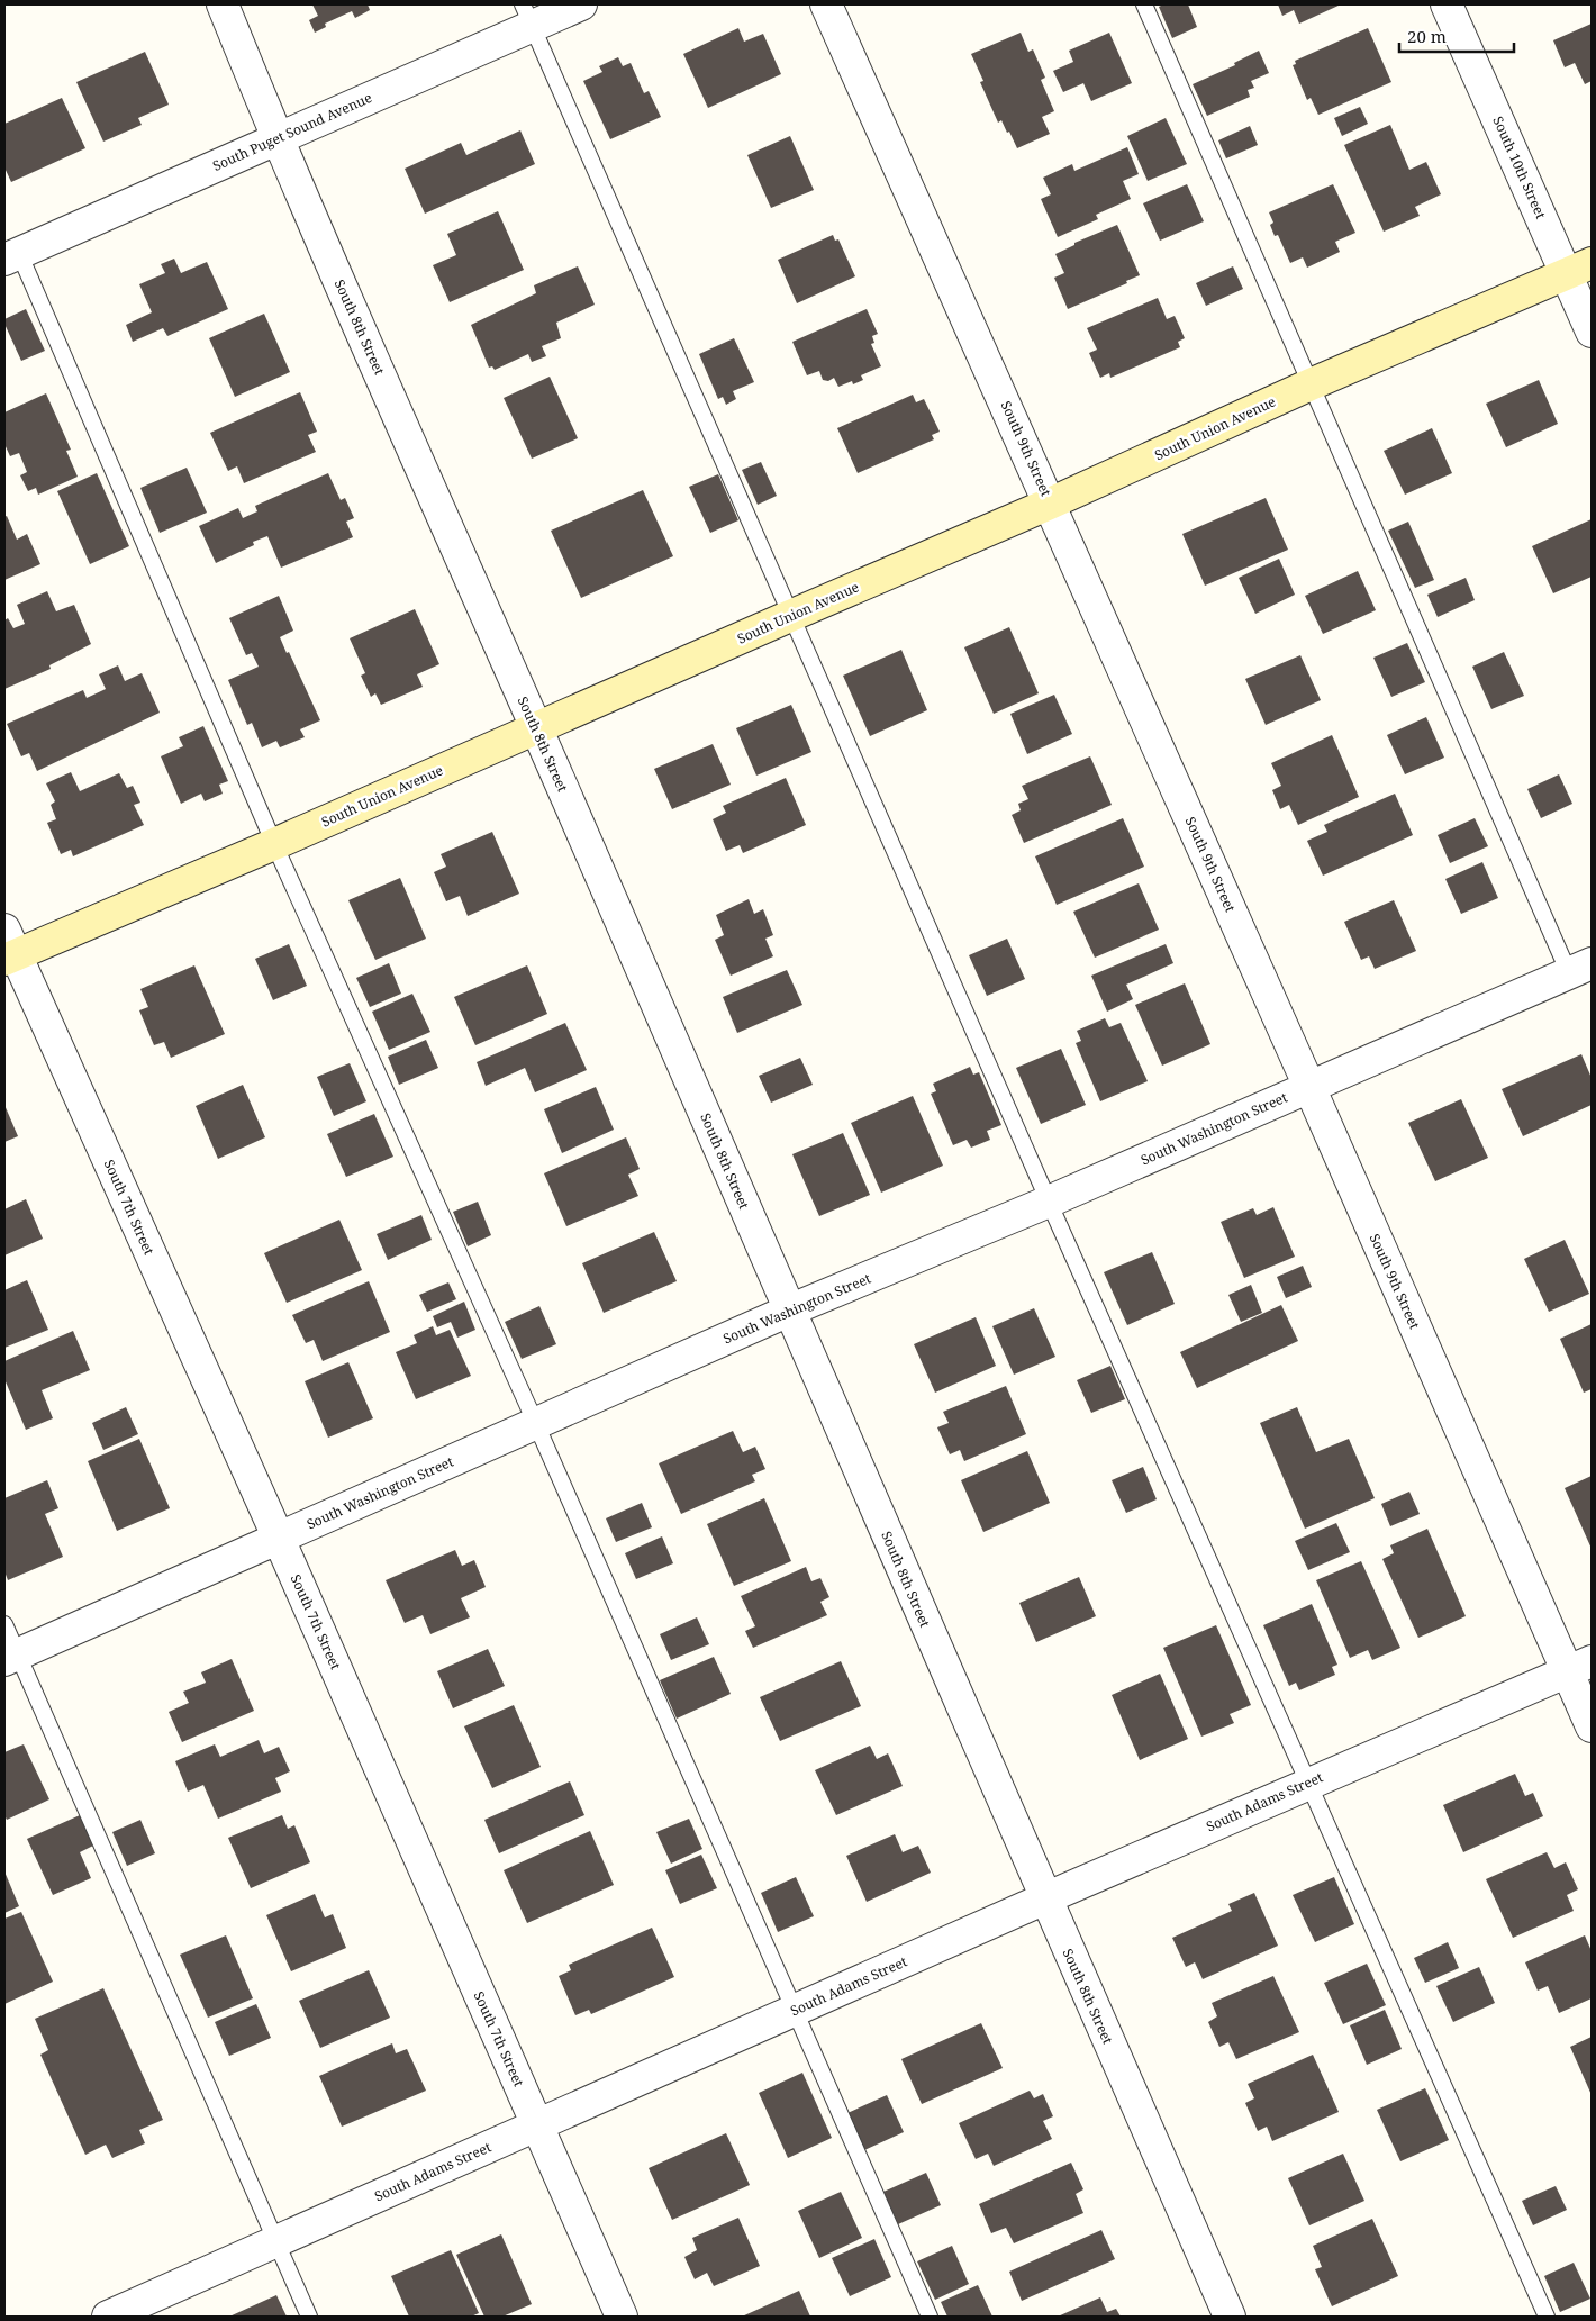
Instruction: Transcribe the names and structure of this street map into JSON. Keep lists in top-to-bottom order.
{
  "streets": {
    "main road": ["South Union Avenue"],
    "street": [
      "South Puget Sound Avenue",
      "South 10th Street",
      "South 8th Street",
      "South 9th Street",
      "South Washington Street",
      "South 7th Street",
      "South Adams Street"
    ]
  },
  "crossings": [
    ["South Puget Sound Avenue", "South 8th Street"],
    ["South 10th Street", "South Union Avenue"],
    ["South 8th Street", "South Union Avenue"],
    ["South 8th Street", "South Washington Street"],
    ["South 8th Street", "South Adams Street"],
    ["South Union Avenue", "South 9th Street"],
    ["South Union Avenue", "South 7th Street"],
    ["South 9th Street", "South Washington Street"],
    ["South 9th Street", "South Adams Street"],
    ["South Washington Street", "South 7th Street"],
    ["South 7th Street", "South Adams Street"]
  ],
  "scale_bar": "20 m"
}
